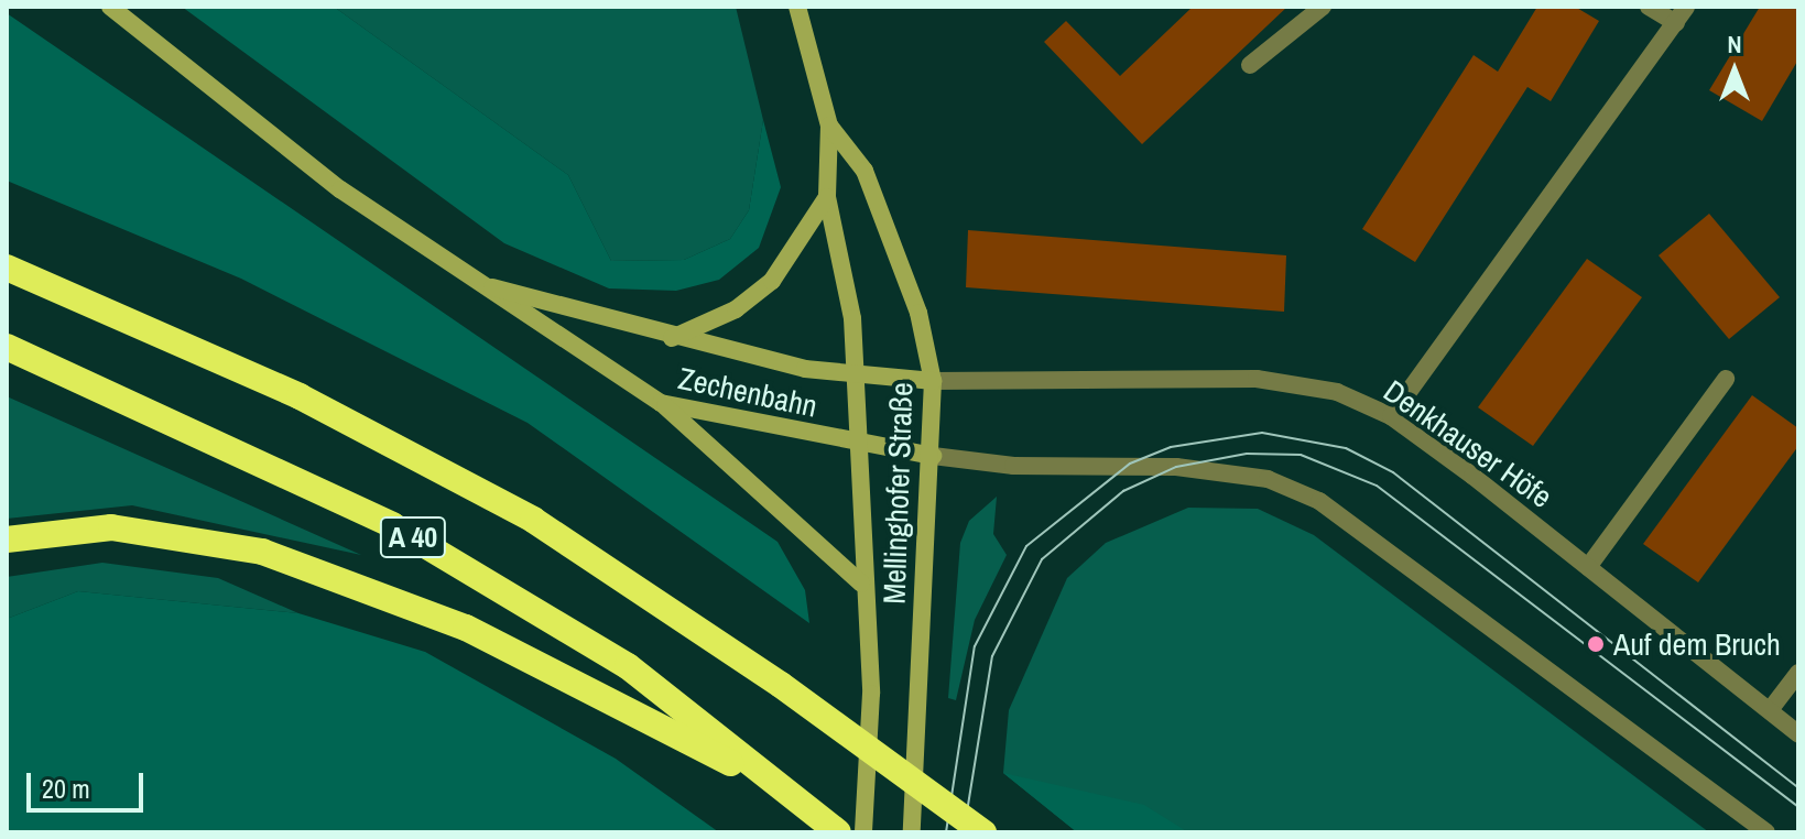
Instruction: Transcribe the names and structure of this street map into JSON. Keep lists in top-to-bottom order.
{
  "streets": {
    "highway": ["A 40"],
    "main road": ["Zechenbahn", "Mellinghofer Straße"],
    "street": ["Denkhauser Höfe"]
  },
  "crossings": [
    ["Zechenbahn", "Denkhauser Höfe"],
    ["Zechenbahn", "Mellinghofer Straße"],
    ["Denkhauser Höfe", "Mellinghofer Straße"]
  ],
  "places": ["Auf dem Bruch"],
  "scale_bar": "20 m",
  "north": "top"
}
